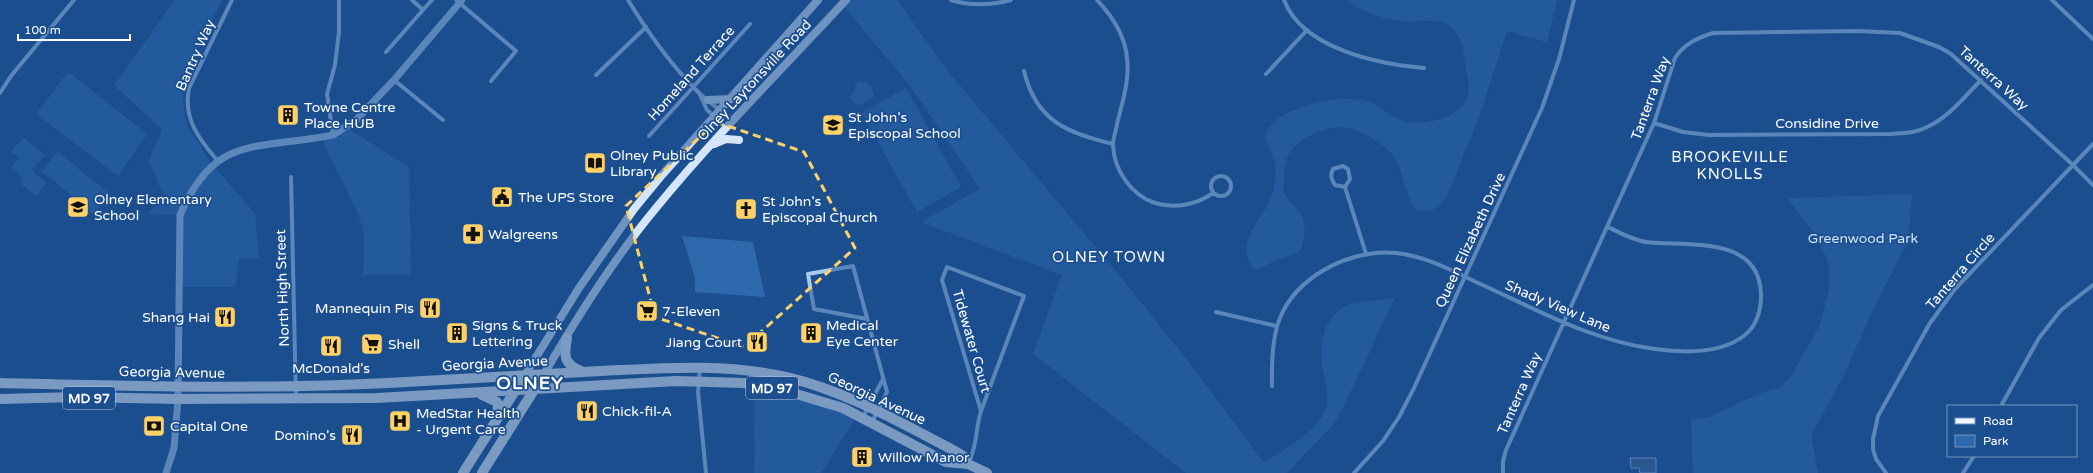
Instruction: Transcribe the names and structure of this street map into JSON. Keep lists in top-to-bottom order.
{
  "streets": {
    "main road": ["Olney Laytonsville Road", "Georgia Avenue", "MD 97"],
    "street": [
      "Bantry Way",
      "Homeland Terrace",
      "Tanterra Way",
      "Considine Drive",
      "Queen Elizabeth Drive",
      "Tanterra Circle",
      "North High Street",
      "Shady View Lane",
      "Tidewater Court"
    ]
  },
  "crossings": [
    ["Tanterra Way", "Considine Drive"],
    ["Tanterra Way", "Tanterra Circle"],
    ["Tanterra Way", "Shady View Lane"],
    ["Olney Laytonsville Road", "Georgia Avenue"],
    ["Queen Elizabeth Drive", "Shady View Lane"],
    ["North High Street", "Georgia Avenue"],
    ["Tidewater Court", "Georgia Avenue"]
  ],
  "districts": ["BROOKEVILLE KNOLLS", "OLNEY TOWN", "OLNEY"],
  "parks": ["Greenwood Park"],
  "places": {
    "building": [
      "Towne Centre Place HUB",
      "Signs & Truck Lettering",
      "Medical Eye Center",
      "Willow Manor"
    ],
    "school or university": ["St John's Episcopal School", "Olney Elementary School"],
    "library": ["Olney Public Library"],
    "public building": ["The UPS Store"],
    "church": ["St John's Episcopal Church"],
    "pharmacy": ["Walgreens"],
    "restaurant": [
      "Mannequin Pis",
      "Shang Hai",
      "Jiang Court",
      "McDonald's",
      "Chick-fil-A",
      "Domino's"
    ],
    "supermarket": ["7-Eleven", "Shell"],
    "hospital": ["MedStar Health - Urgent Care"],
    "bank": ["Capital One"]
  },
  "legend": ["Road", "Park"],
  "scale_bar": "100 m"
}
